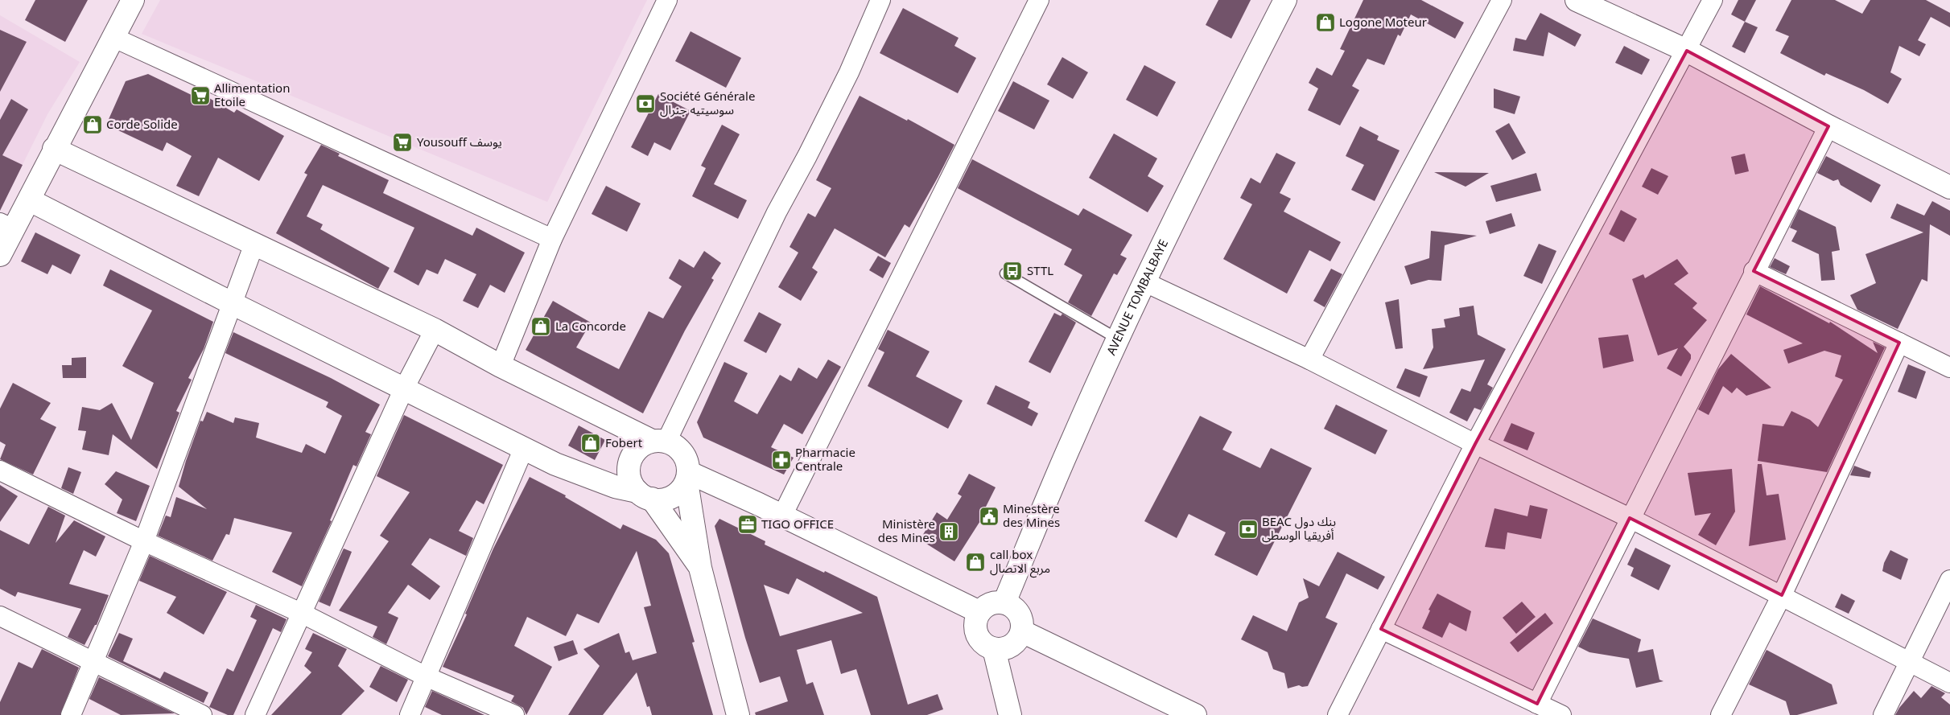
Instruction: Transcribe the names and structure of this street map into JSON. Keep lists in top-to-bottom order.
{
  "streets": {
    "street": ["AVENUE TOMBALBAYE"]
  },
  "places": {
    "shop": [
      "Logone Moteur",
      "Corde Solide",
      "La Concorde",
      "Fobert",
      "call box مربع الاتصال"
    ],
    "supermarket": ["Allimentation Etoile", "Yousouff يوسف"],
    "bank": ["Société Générale سوسيتيه جنرال", "BEAC بنك دول أفريقيا الوسطى"],
    "bus stop": ["STTL"],
    "pharmacy": ["Pharmacie Centrale"],
    "public building": ["Minestère des Mines"],
    "office": ["TIGO OFFICE"],
    "building": ["Ministère des Mines"]
  }
}
